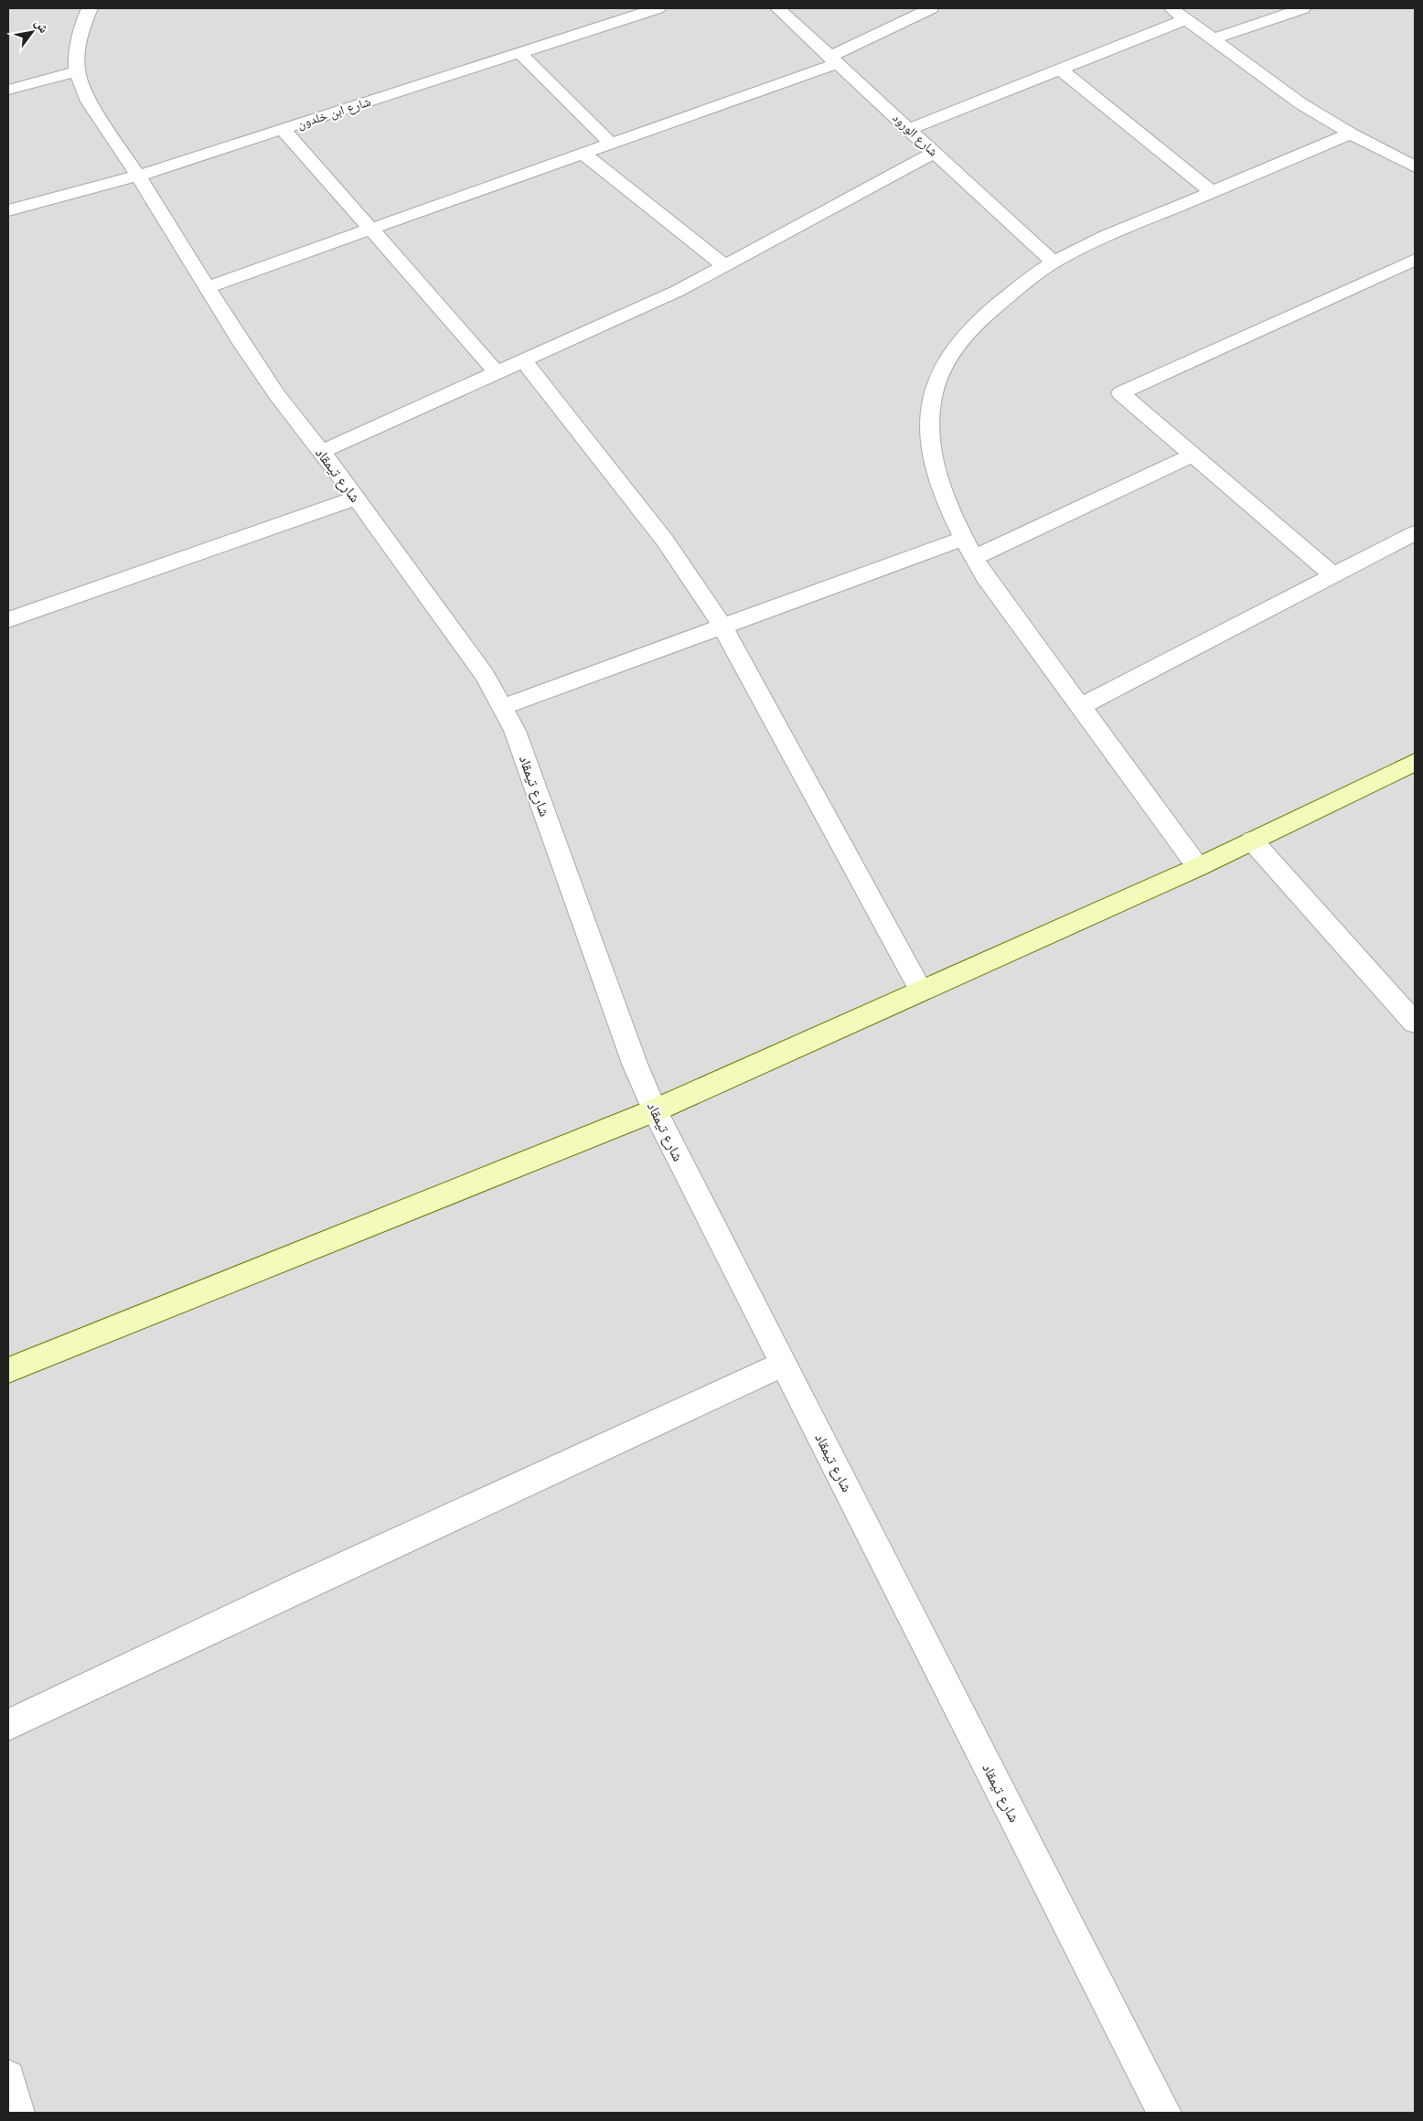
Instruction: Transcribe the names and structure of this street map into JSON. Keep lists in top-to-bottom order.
{
  "streets": {
    "street": ["شارع ابن خلدون", "شارع الورود", "شارع تيمقاد"]
  },
  "crossings": [
    ["شارع ابن خلدون", "شارع تيمقاد"]
  ],
  "north": "top right"
}
